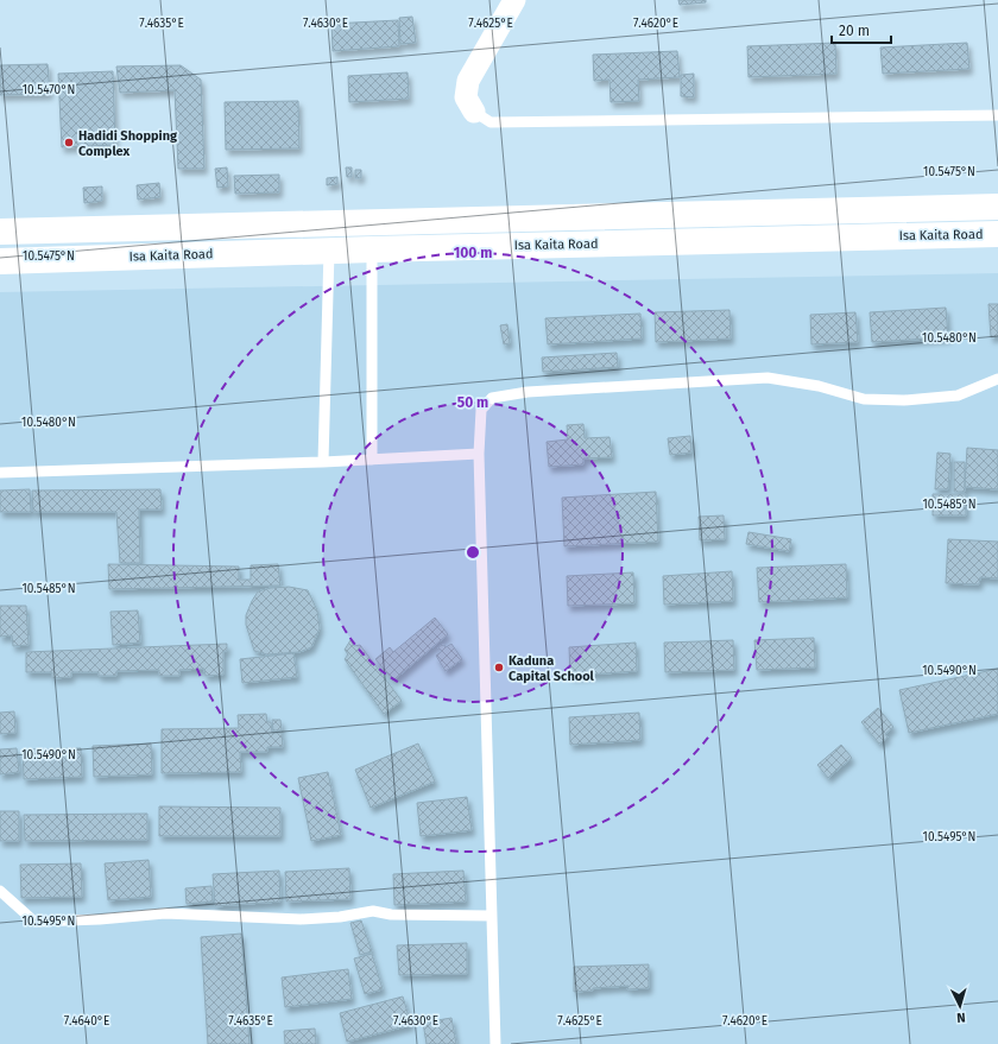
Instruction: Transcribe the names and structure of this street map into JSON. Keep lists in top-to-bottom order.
{
  "streets": {
    "main road": ["Isa Kaita Road"]
  },
  "places": ["Hadidi Shopping Complex", "Kaduna Capital School"],
  "scale_bar": "20 m",
  "north": "bottom",
  "coordinates": [
    "7.4635°E",
    "7.4630°E",
    "7.4625°E",
    "7.4620°E",
    "10.5470°N",
    "10.5475°N",
    "10.5480°N",
    "10.5485°N",
    "10.5490°N",
    "10.5495°N",
    "7.4640°E"
  ],
  "rings": ["100 m", "50 m"]
}
